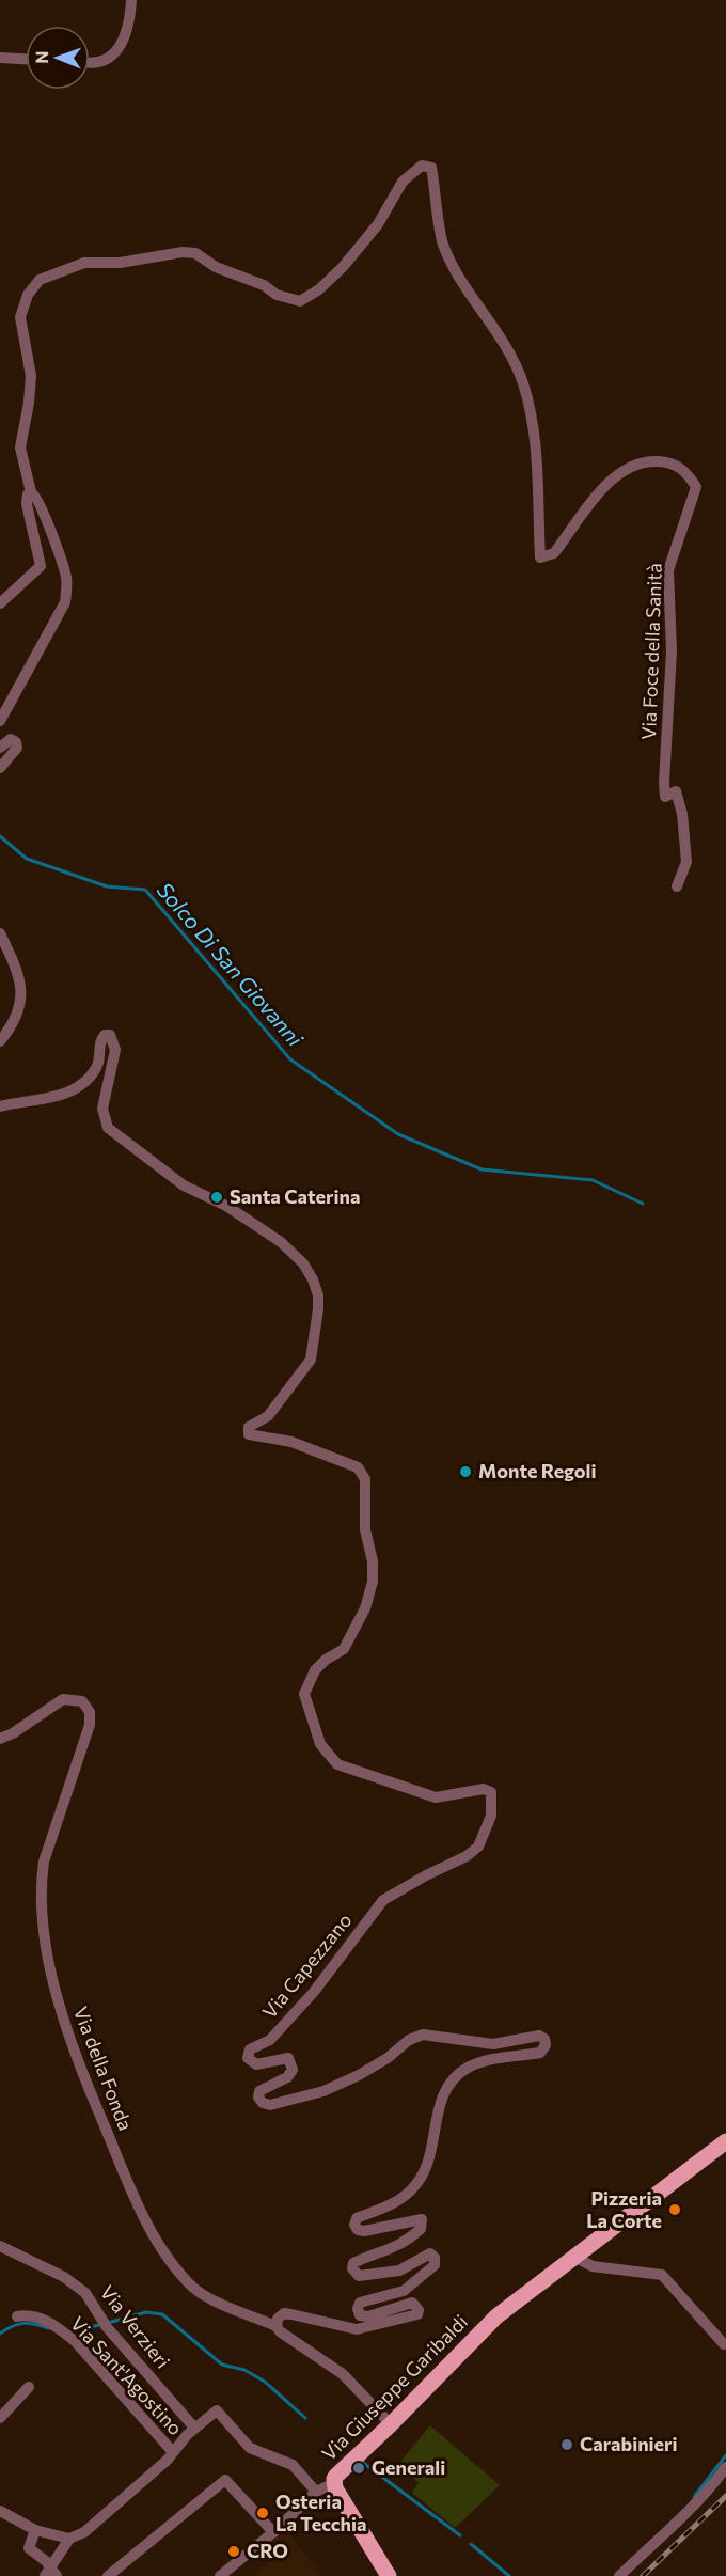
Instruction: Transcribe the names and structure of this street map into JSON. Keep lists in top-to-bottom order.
{
  "streets": {
    "main road": ["Via Giuseppe Garibaldi"],
    "street": [
      "Via Foce della Sanità",
      "Via Capezzano",
      "Via della Fonda",
      "Via Verzieri",
      "Via Sant'Agostino"
    ]
  },
  "crossings": [
    ["Via Capezzano", "Via della Fonda"],
    ["Via Verzieri", "Via Sant'Agostino"],
    ["Via Sant'Agostino", "Via Giuseppe Garibaldi"]
  ],
  "water": ["Solco Di San Giovanni"],
  "places": [
    "Santa Caterina",
    "Monte Regoli",
    "Pizzeria La Corte",
    "Carabinieri",
    "Generali",
    "Osteria La Tecchia",
    "CRO"
  ],
  "north": "left"
}
